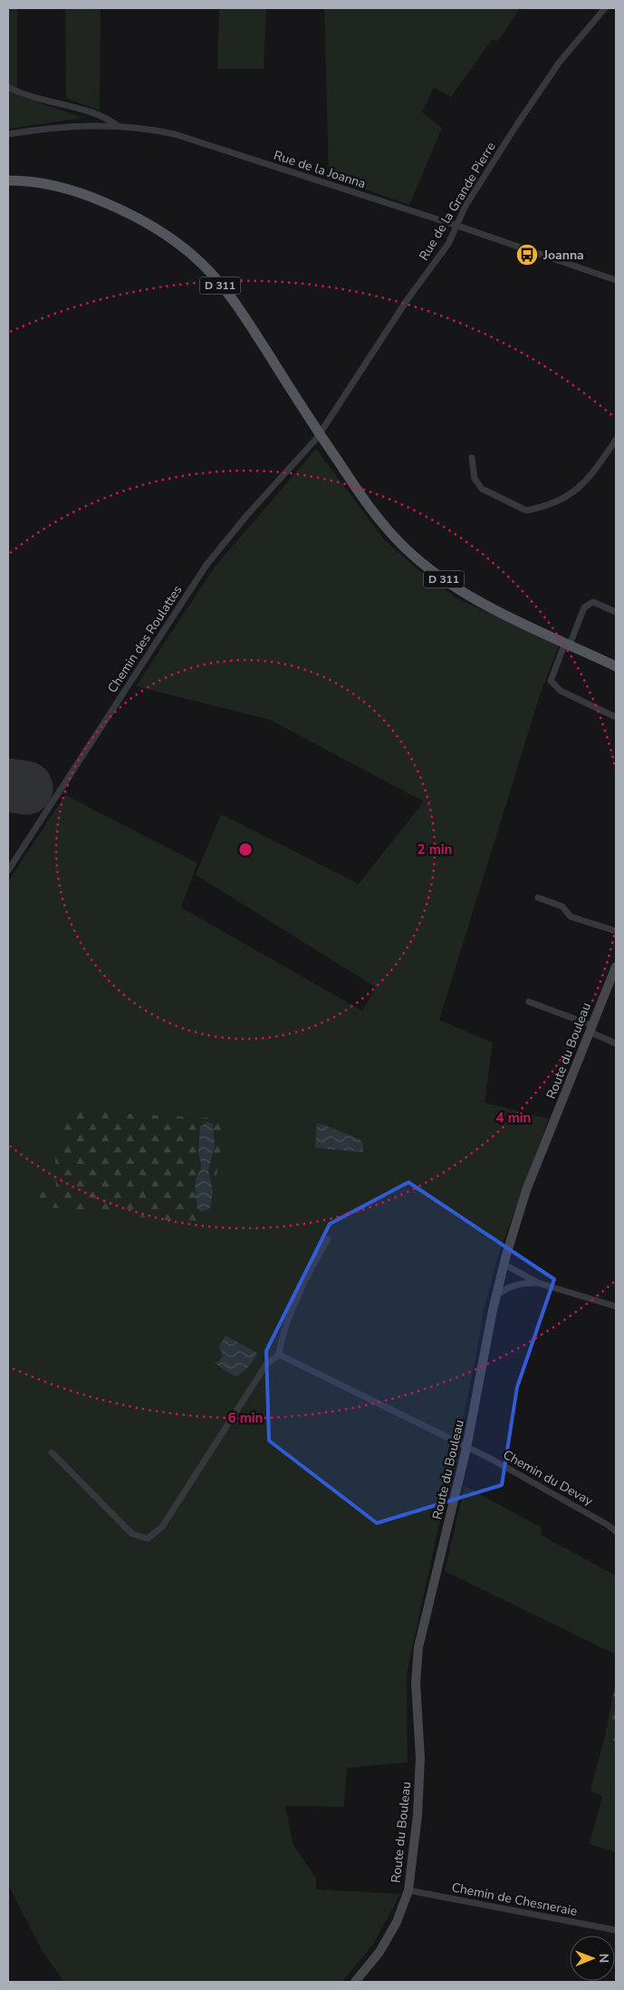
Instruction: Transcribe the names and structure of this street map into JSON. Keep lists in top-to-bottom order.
{
  "streets": {
    "main road": ["D 311", "Route du Bouleau"],
    "street": [
      "Rue de la Joanna",
      "Rue de la Grande Pierre",
      "Chemin des Roulattes",
      "Chemin du Devay",
      "Chemin de Chesneraie"
    ]
  },
  "crossings": [
    ["Rue de la Joanna", "Rue de la Grande Pierre"],
    ["Rue de la Grande Pierre", "D 311"],
    ["Rue de la Grande Pierre", "Chemin des Roulattes"],
    ["D 311", "Chemin des Roulattes"],
    ["Route du Bouleau", "Chemin du Devay"],
    ["Route du Bouleau", "Chemin de Chesneraie"]
  ],
  "places": {
    "bus stop": ["Joanna"]
  },
  "north": "right",
  "rings": ["2 min", "4 min", "6 min"]
}
